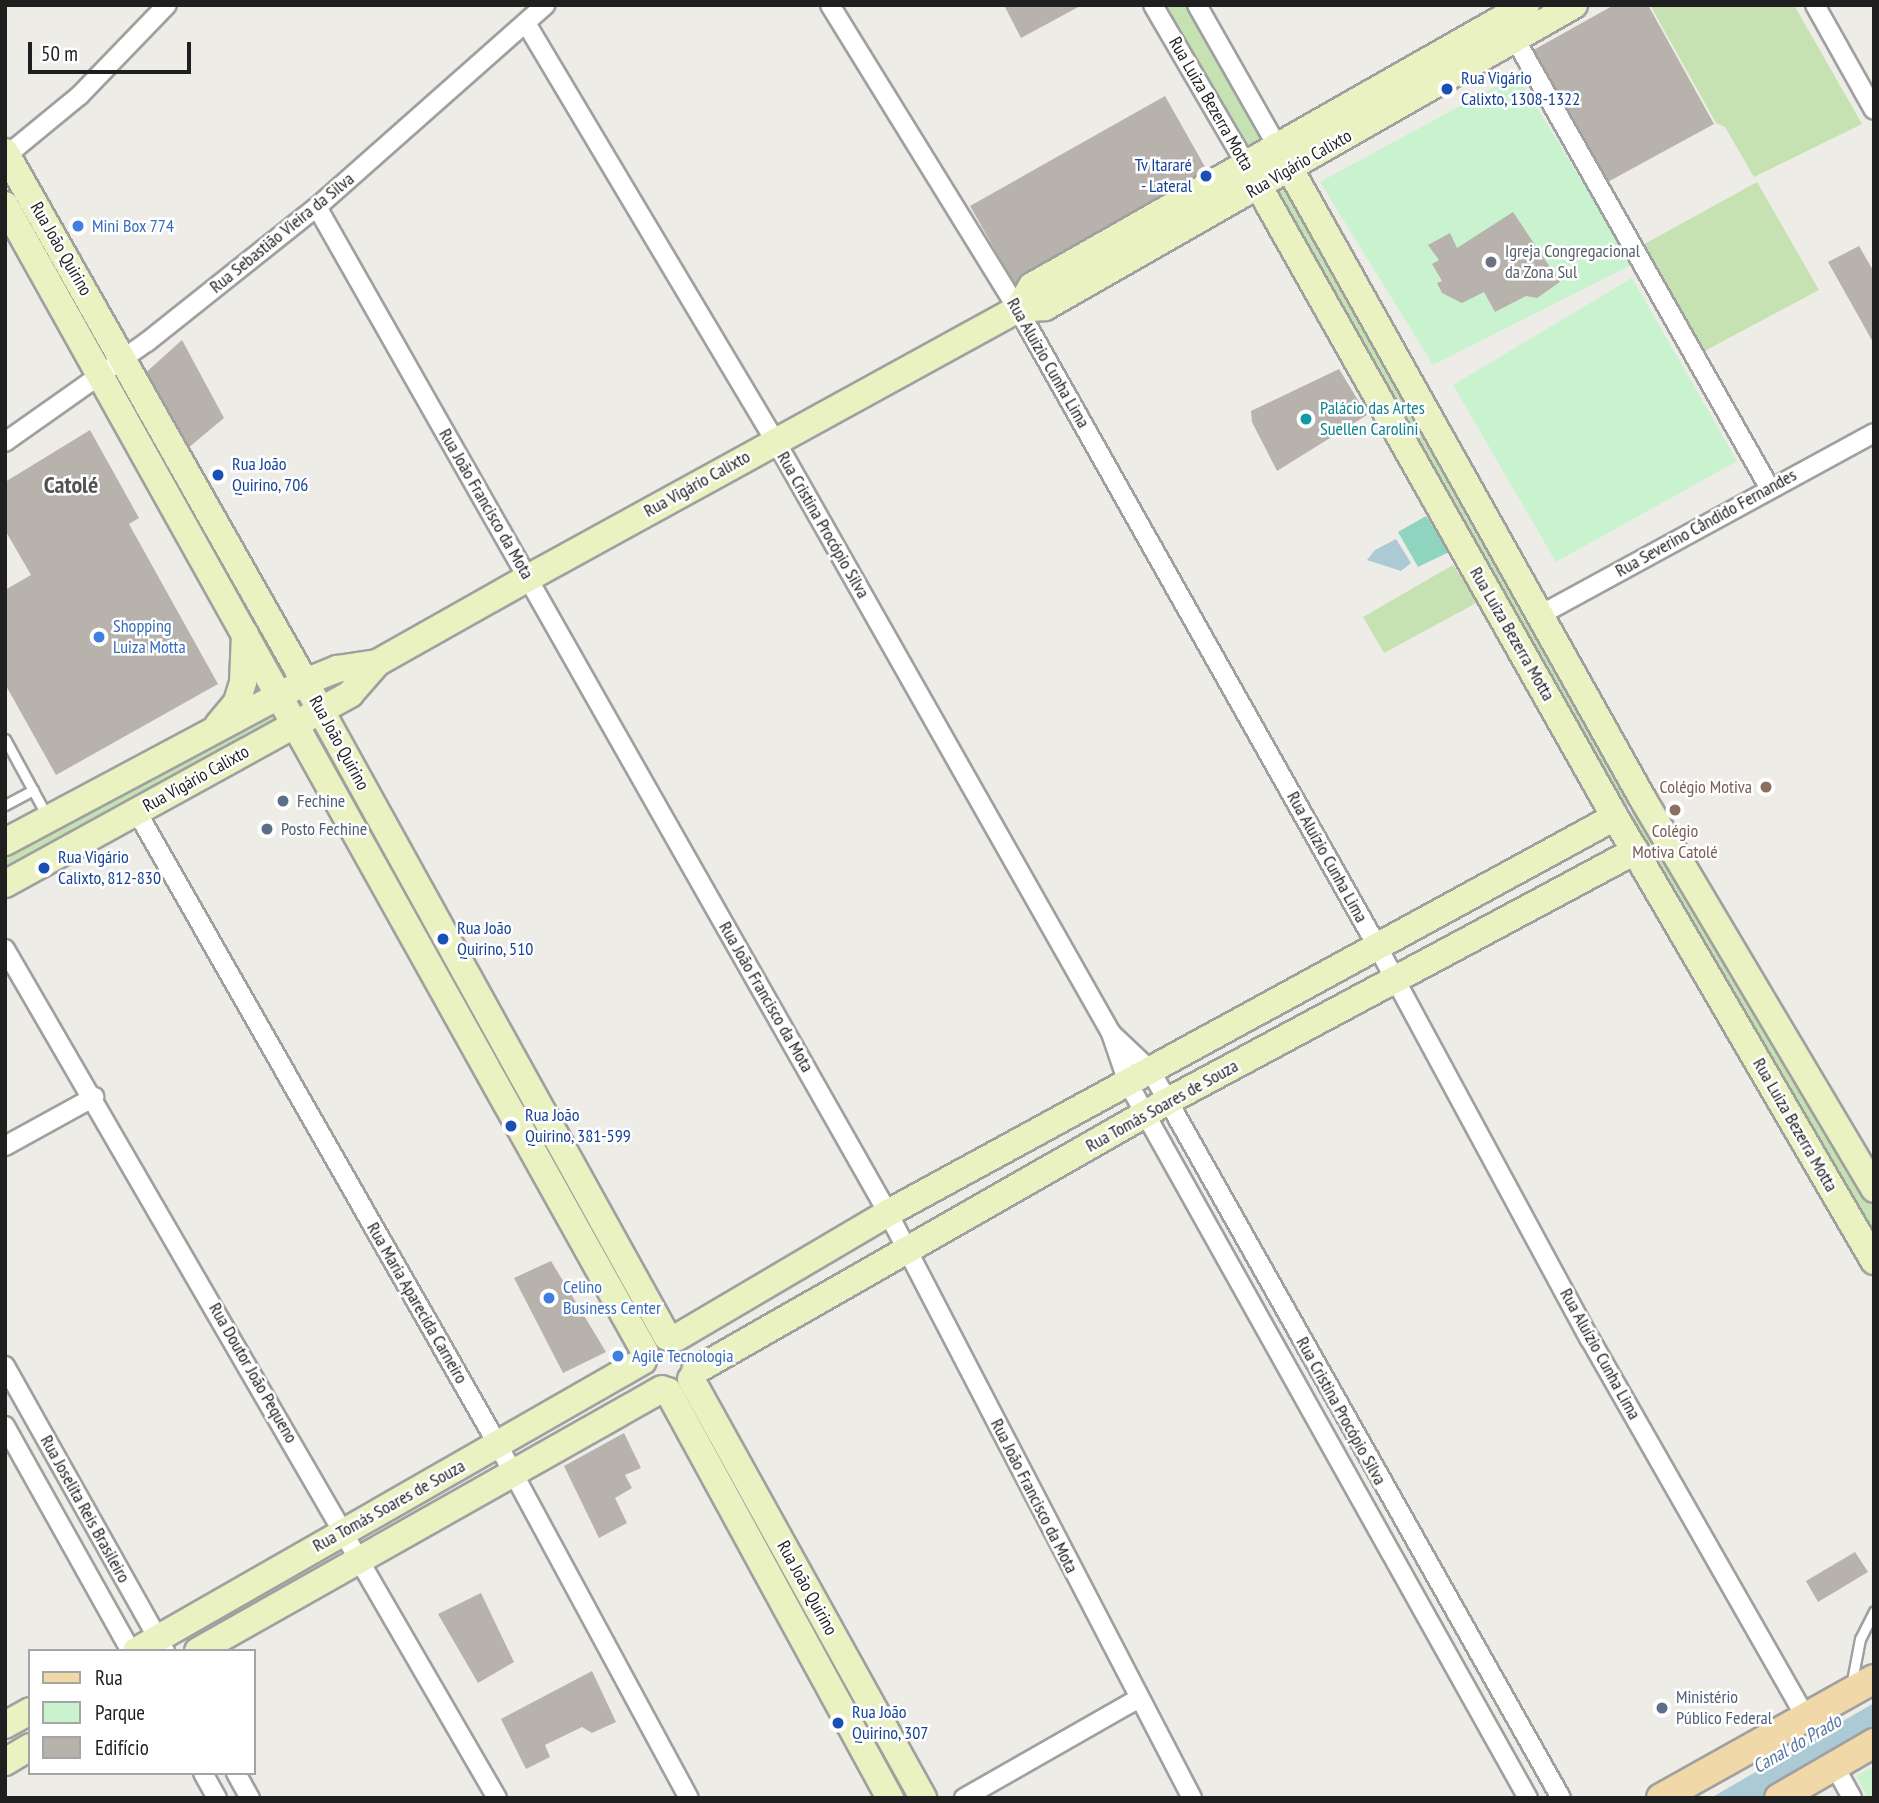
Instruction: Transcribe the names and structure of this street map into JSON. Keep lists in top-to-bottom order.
{
  "streets": {
    "main road": [
      "Rua Luiza Bezerra Motta",
      "Rua Vigário Calixto",
      "Rua João Quirino",
      "Rua Tomás Soares de Souza"
    ],
    "street": [
      "Rua Sebastião Vieira da Silva",
      "Rua Aluízio Cunha Lima",
      "Rua João Francisco da Mota",
      "Rua Severino Cândido Fernandes",
      "Rua Cristina Procópio Silva",
      "Rua Maria Aparecida Carneiro",
      "Rua Doutor João Pequeno",
      "Rua Joselita Reis Brasileiro"
    ]
  },
  "crossings": [
    ["Rua Luiza Bezerra Motta", "Rua Vigário Calixto"],
    ["Rua Luiza Bezerra Motta", "Rua Severino Cândido Fernandes"],
    ["Rua Luiza Bezerra Motta", "Rua Tomás Soares de Souza"],
    ["Rua Vigário Calixto", "Rua João Quirino"],
    ["Rua Vigário Calixto", "Rua Aluízio Cunha Lima"],
    ["Rua Vigário Calixto", "Rua João Francisco da Mota"],
    ["Rua Vigário Calixto", "Rua Cristina Procópio Silva"],
    ["Rua Vigário Calixto", "Rua Maria Aparecida Carneiro"],
    ["Rua Sebastião Vieira da Silva", "Rua João Quirino"],
    ["Rua Sebastião Vieira da Silva", "Rua João Francisco da Mota"],
    ["Rua Sebastião Vieira da Silva", "Rua Cristina Procópio Silva"],
    ["Rua João Quirino", "Rua Tomás Soares de Souza"],
    ["Rua Aluízio Cunha Lima", "Rua Tomás Soares de Souza"],
    ["Rua João Francisco da Mota", "Rua Tomás Soares de Souza"],
    ["Rua Cristina Procópio Silva", "Rua Tomás Soares de Souza"],
    ["Rua Tomás Soares de Souza", "Rua Maria Aparecida Carneiro"],
    ["Rua Tomás Soares de Souza", "Rua Doutor João Pequeno"],
    ["Rua Tomás Soares de Souza", "Rua Joselita Reis Brasileiro"]
  ],
  "districts": ["Catolé"],
  "water": ["Canal do Prado"],
  "places": [
    "Rua Vigário Calixto, 1308-1322",
    "Tv Itararé - Lateral",
    "Mini Box 774",
    "Igreja Congregacional da Zona Sul",
    "Palácio das Artes Suellen Carolini",
    "Rua João Quirino, 706",
    "Shopping Luiza Motta",
    "Colégio Motiva",
    "Fechine",
    "Colégio Motiva Catolé",
    "Posto Fechine",
    "Rua Vigário Calixto, 812-830",
    "Rua João Quirino, 510",
    "Rua João Quirino, 381-599",
    "Celino Business Center",
    "Agile Tecnologia",
    "Ministério Público Federal",
    "Rua João Quirino, 307"
  ],
  "legend": ["Rua", "Parque", "Edifício"],
  "scale_bar": "50 m"
}
